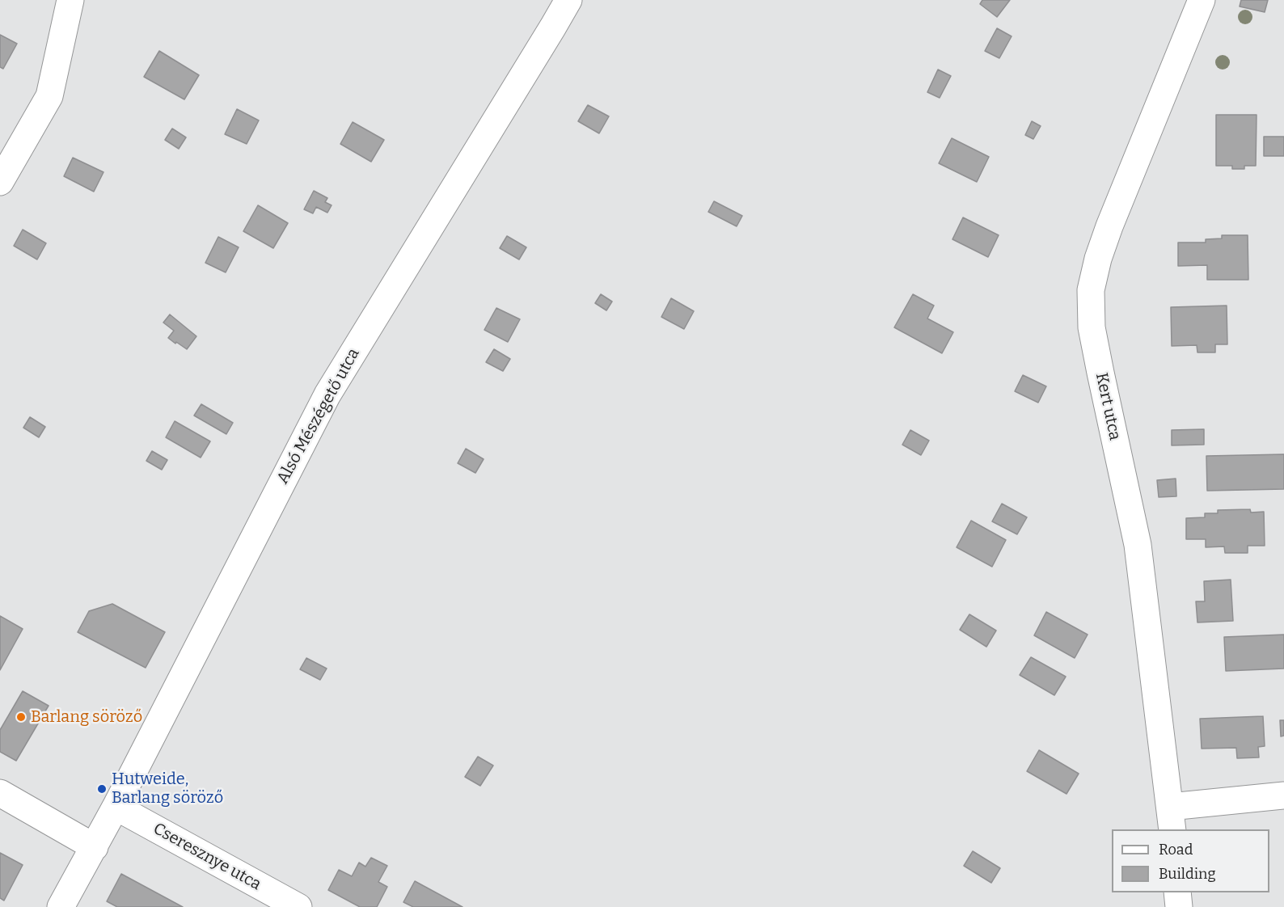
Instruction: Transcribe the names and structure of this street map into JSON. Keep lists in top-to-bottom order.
{
  "streets": {
    "street": ["Kert utca", "Alsó Mészégető utca", "Cseresznye utca"]
  },
  "crossings": [
    ["Alsó Mészégető utca", "Cseresznye utca"]
  ],
  "places": ["Barlang söröző", "Hutweide, Barlang söröző"],
  "legend": ["Road", "Building"]
}
